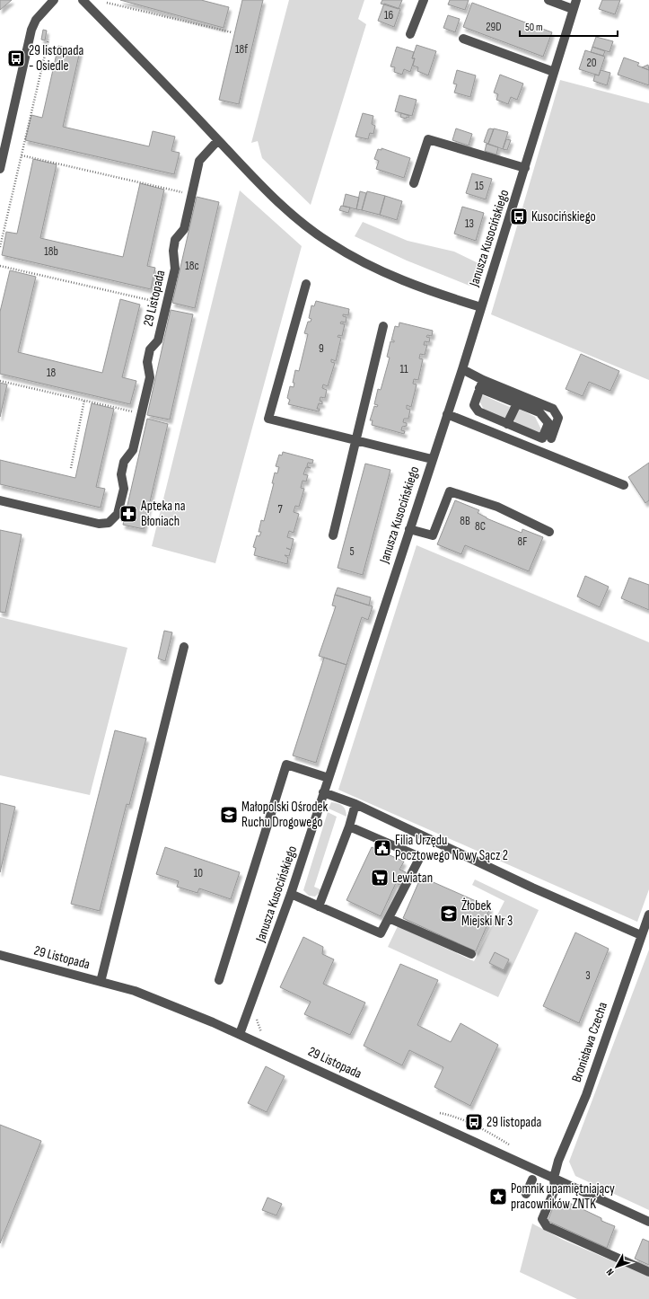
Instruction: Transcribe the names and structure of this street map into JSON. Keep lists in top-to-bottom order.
{
  "streets": {
    "street": ["Janusza Kusocińskiego", "29 Listopada", "Bronisława Czecha"]
  },
  "crossings": [
    ["Janusza Kusocińskiego", "29 Listopada"],
    ["29 Listopada", "Bronisława Czecha"]
  ],
  "places": {
    "bus stop": ["29 listopada - Osiedle", "Kusocińskiego", "29 listopada"],
    "pharmacy": ["Apteka na Błoniach"],
    "school or university": ["Małopolski Ośrodek Ruchu Drogowego", "Żłobek Miejski Nr 3"],
    "public building": ["Filia Urzędu Pocztowego Nowy Sącz 2"],
    "supermarket": ["Lewiatan"],
    "place": ["Pomnik upamiętniający pracowników ZNTK"]
  },
  "house_numbers": [
    "16",
    "29D",
    "18f",
    "20",
    "15",
    "13",
    "18b",
    "18c",
    "9",
    "11",
    "18",
    "7",
    "8B",
    "8C",
    "8F",
    "5",
    "10",
    "3"
  ],
  "scale_bar": "50 m",
  "north": "bottom left"
}
